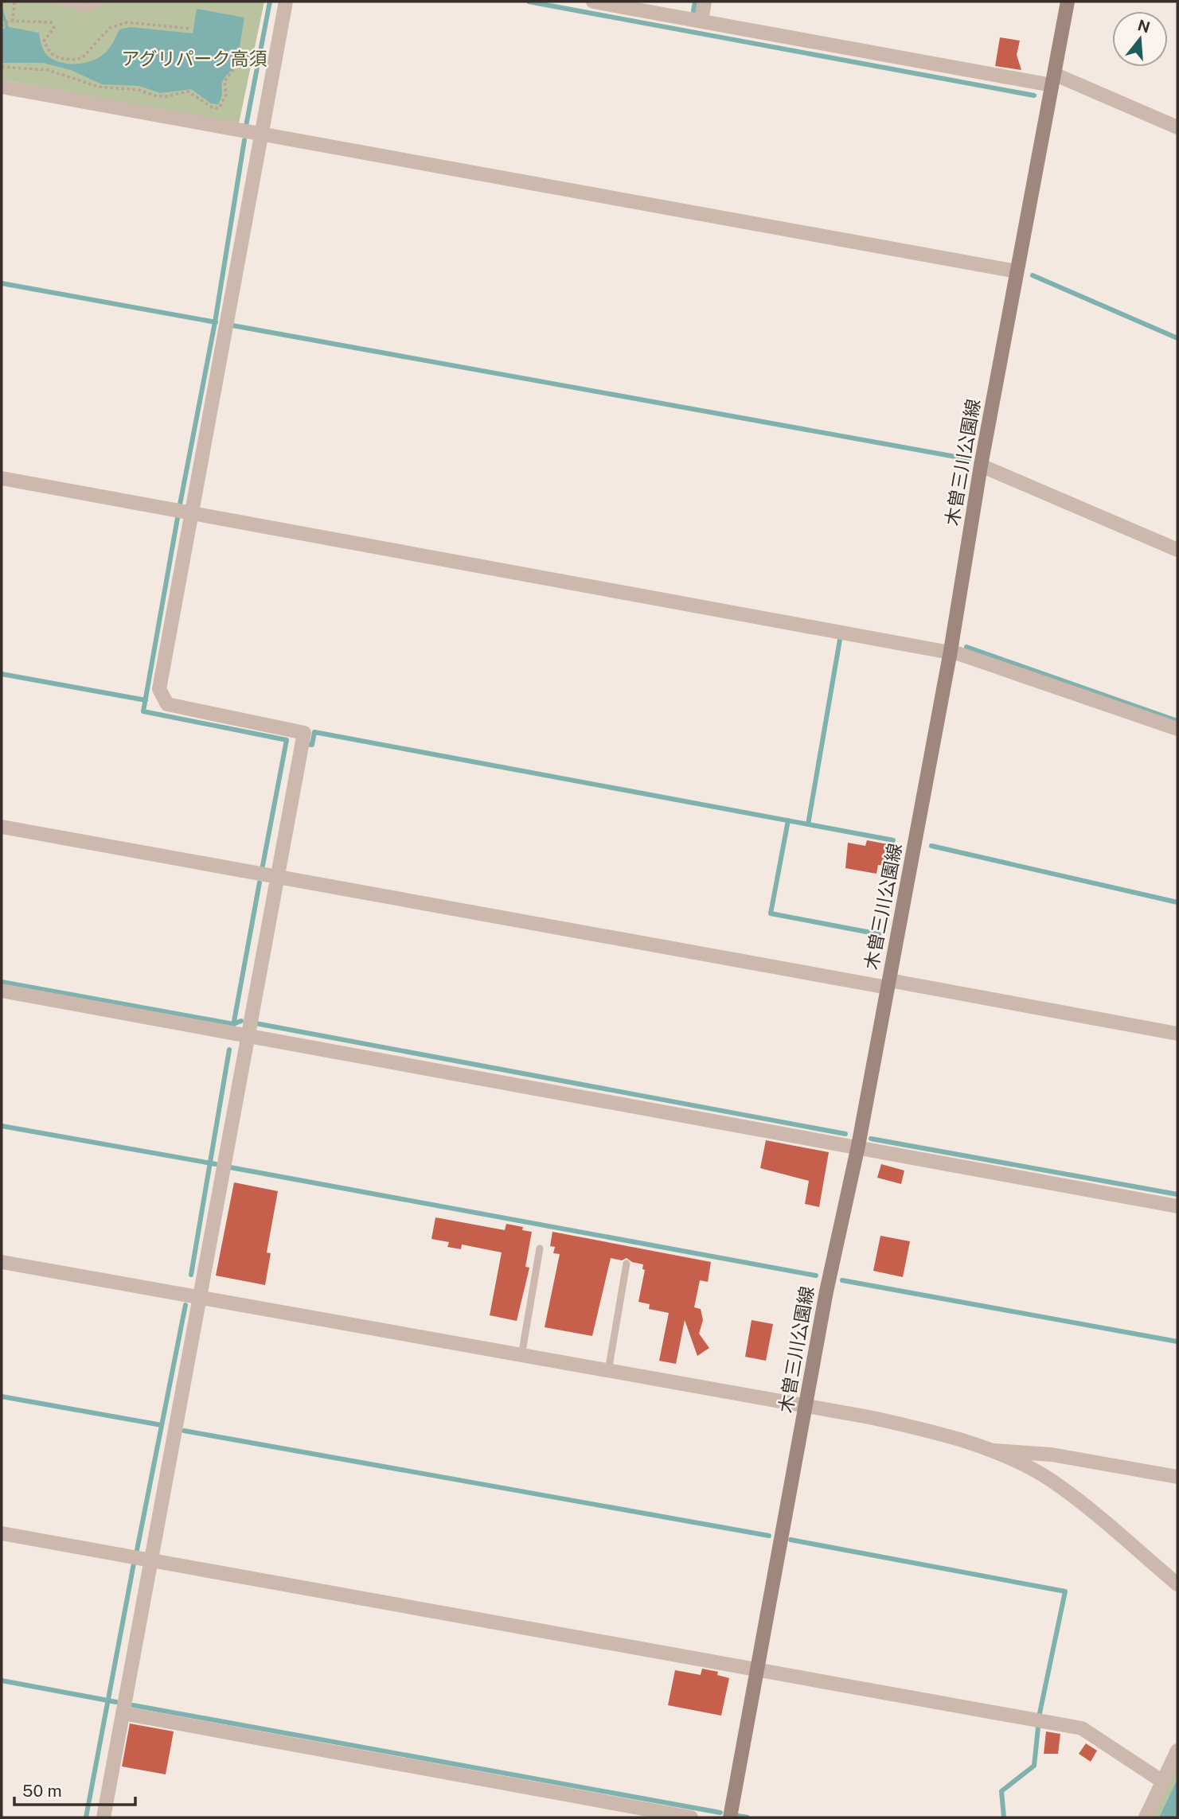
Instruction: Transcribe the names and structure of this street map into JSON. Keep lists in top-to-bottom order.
{
  "streets": {
    "main road": ["木曽三川公園線"]
  },
  "parks": ["アグリパーク高須"],
  "scale_bar": "50 m",
  "north": "top"
}
